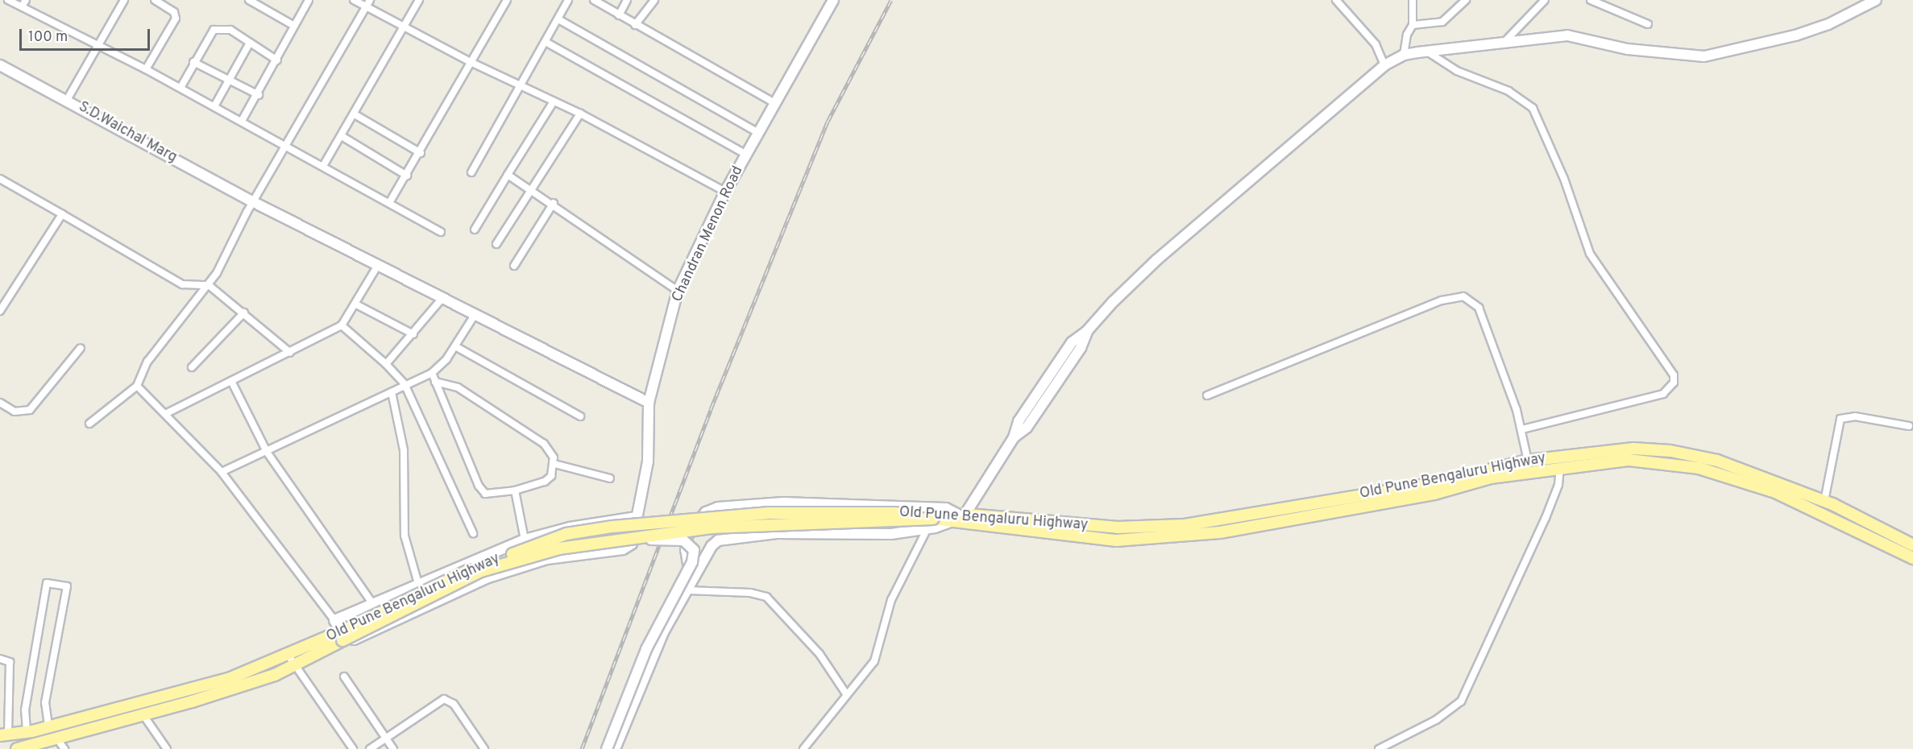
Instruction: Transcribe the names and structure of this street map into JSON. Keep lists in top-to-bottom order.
{
  "streets": {
    "main road": ["S.D.Waichal Marg", "Chandran Menon Road", "Old Pune Bengaluru Highway"]
  },
  "crossings": [
    ["S.D.Waichal Marg", "Chandran Menon Road"],
    ["Chandran Menon Road", "Old Pune Bengaluru Highway"]
  ],
  "scale_bar": "100 m"
}
